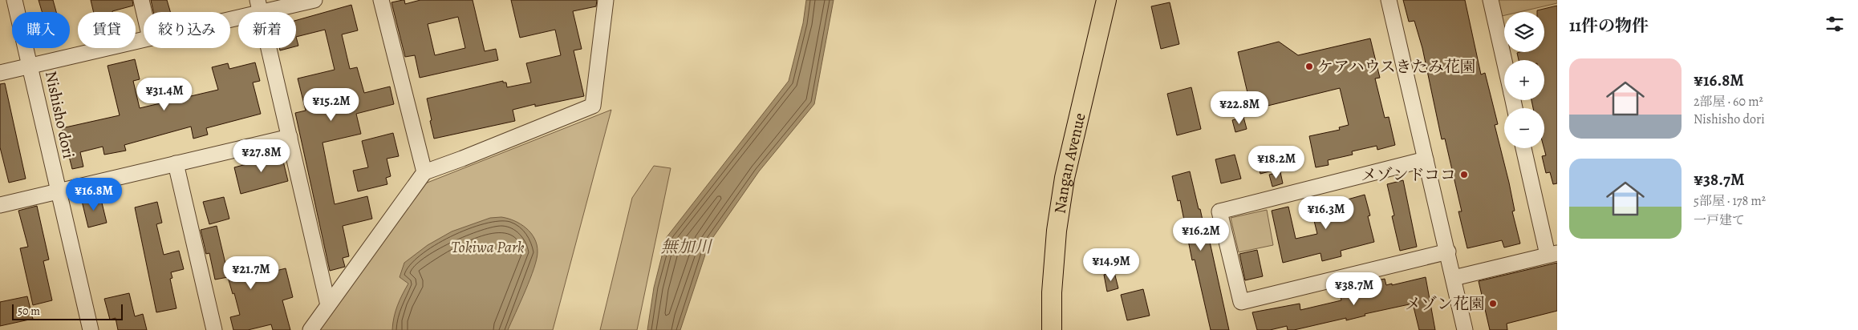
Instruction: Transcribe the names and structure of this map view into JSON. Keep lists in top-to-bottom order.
{
  "streets": {
    "main road": ["Nangan Avenue"],
    "street": ["Nishisho dori"]
  },
  "water": ["無加川"],
  "parks": ["Tokiwa Park"],
  "places": ["ケアハウスきたみ花園", "メゾンドココ", "メゾン花園"],
  "scale_bar": "50 m",
  "page": {
    "heading": "11件の物件",
    "map_buttons": ["+", "−"],
    "chip": [
      "購入",
      "賃貸",
      "絞り込み",
      "新着"
    ],
    "list": [
      {
        "name": "¥16.8M",
        "note": "2部屋 · 60 m² · Nishisho dori"
      },
      {
        "name": "¥38.7M",
        "note": "5部屋 · 178 m² · 一戸建て"
      }
    ],
    "price": [
      "¥31.4M",
      "¥15.2M",
      "¥22.8M",
      "¥27.8M",
      "¥18.2M",
      "¥16.8M",
      "¥16.3M",
      "¥16.2M",
      "¥14.9M",
      "¥21.7M",
      "¥38.7M"
    ],
    "scale": "50 m"
  }
}
